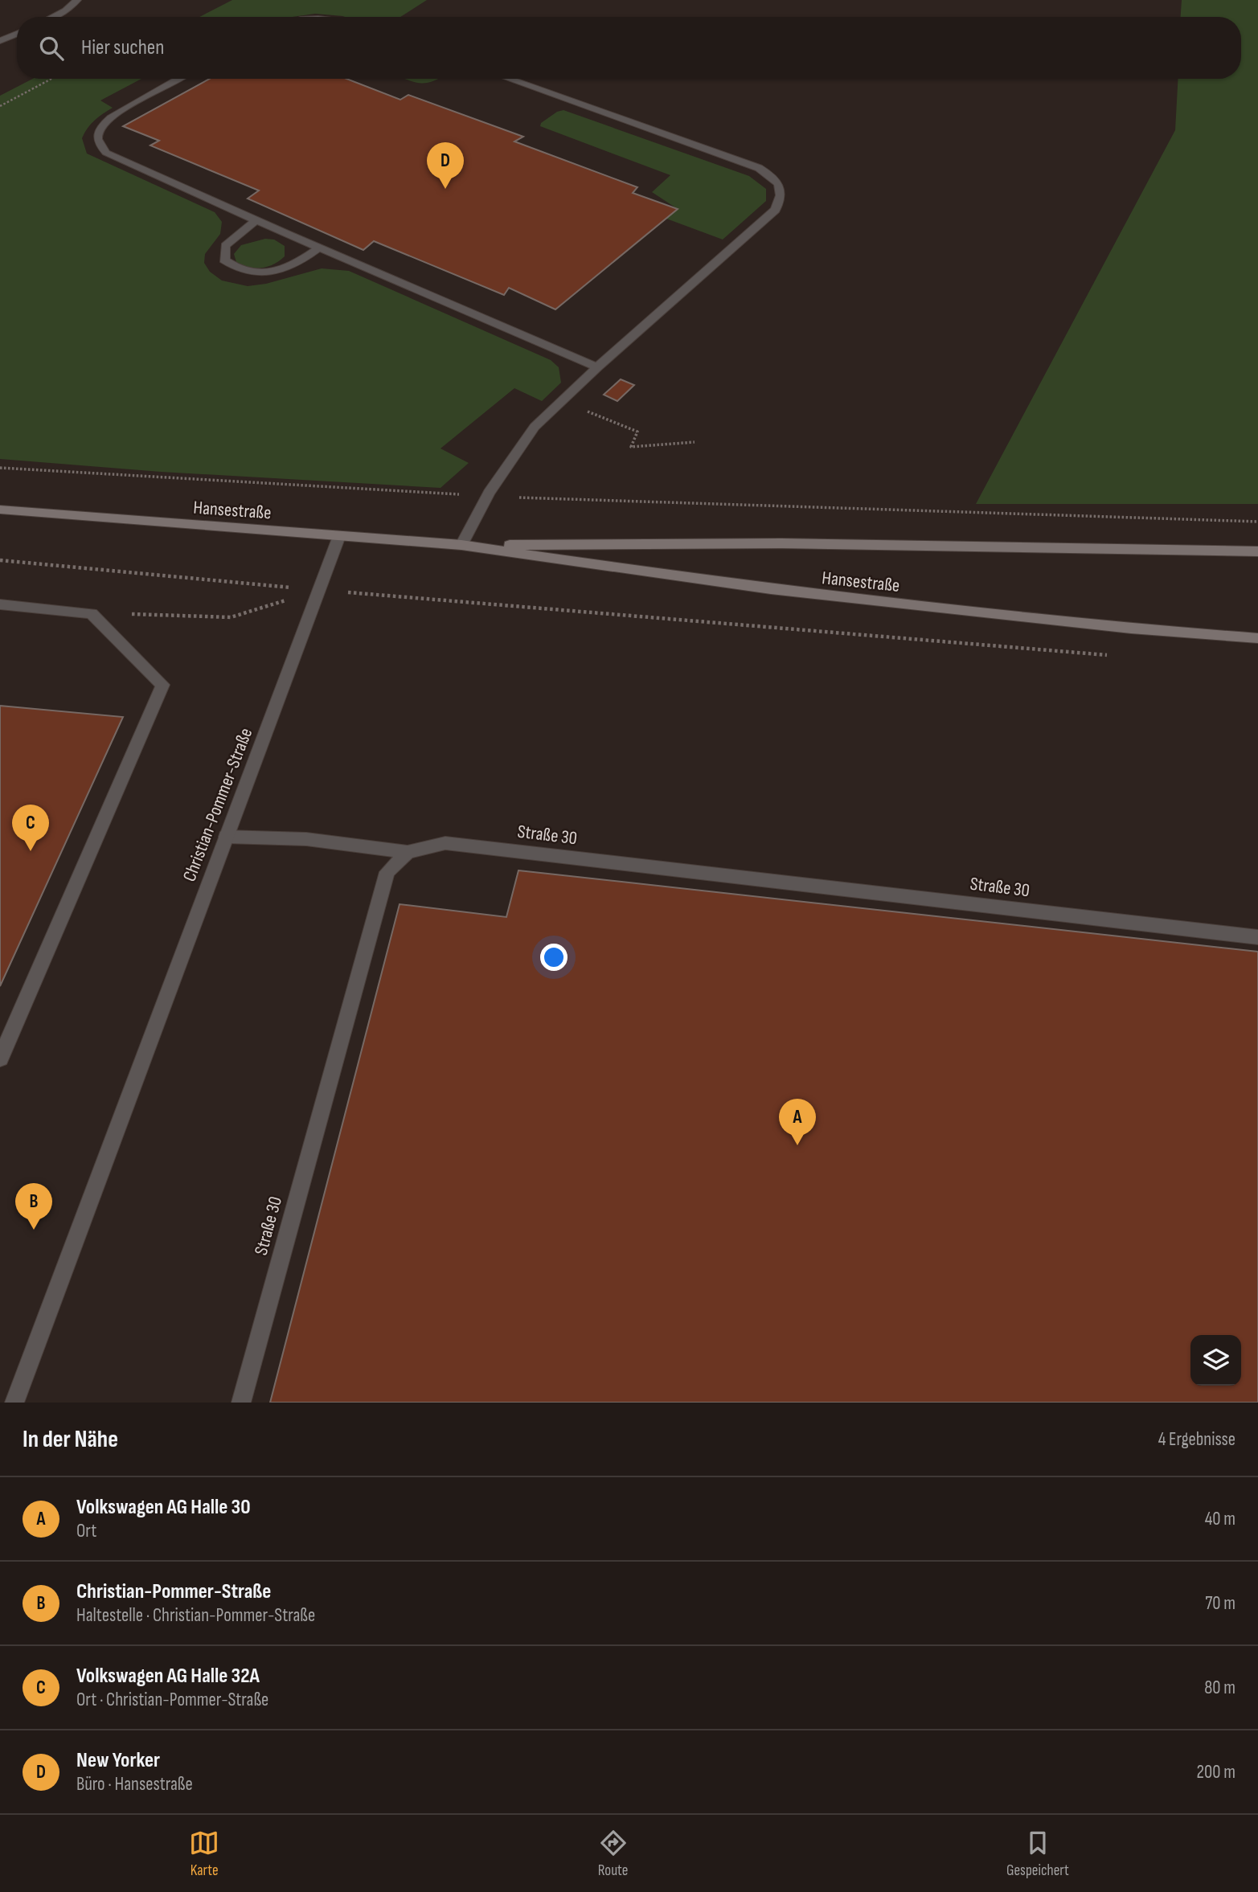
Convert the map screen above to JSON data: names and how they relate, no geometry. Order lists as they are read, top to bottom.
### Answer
{
  "streets": {
    "main road": ["Hansestraße"],
    "street": ["Christian-Pommer-Straße", "Straße 30"]
  },
  "crossings": [
    ["Hansestraße", "Christian-Pommer-Straße"]
  ],
  "page": {
    "search": "Hier suchen",
    "pins": [
      "D",
      "C",
      "A",
      "B"
    ],
    "heading": ["In der Nähe", "4 Ergebnisse"],
    "list": [
      {
        "mark": "A",
        "name": "Volkswagen AG Halle 30",
        "note": "Ort",
        "value": "40 m"
      },
      {
        "mark": "B",
        "name": "Christian-Pommer-Straße",
        "note": "Haltestelle · Christian-Pommer-Straße",
        "value": "70 m"
      },
      {
        "mark": "C",
        "name": "Volkswagen AG Halle 32A",
        "note": "Ort · Christian-Pommer-Straße",
        "value": "80 m"
      },
      {
        "mark": "D",
        "name": "New Yorker",
        "note": "Büro · Hansestraße",
        "value": "200 m"
      }
    ],
    "nav": ["Karte", "Route", "Gespeichert"]
  }
}
